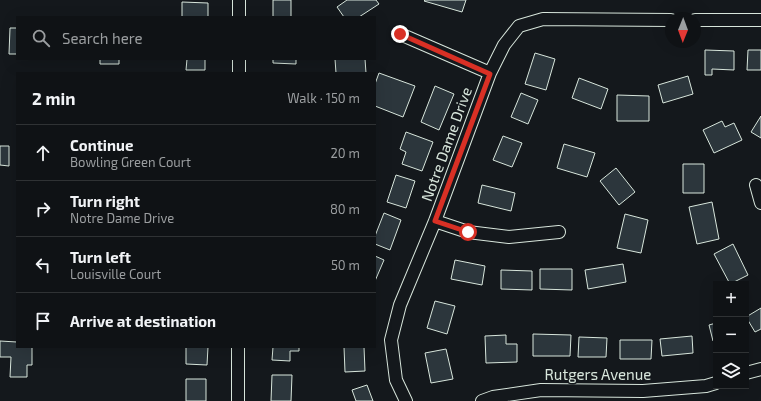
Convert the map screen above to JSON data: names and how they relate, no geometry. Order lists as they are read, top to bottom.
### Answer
{
  "streets": {
    "street": ["Notre Dame Drive", "Rutgers Avenue"]
  },
  "north": "bottom",
  "page": {
    "search": "Search here",
    "heading": ["2 min", "Walk · 150 m"],
    "list": [
      ["Continue", "Bowling Green Court", "20 m"],
      ["Turn right", "Notre Dame Drive", "80 m"],
      ["Turn left", "Louisville Court", "50 m"],
      "Arrive at destination"
    ],
    "map_buttons": ["+", "−"]
  }
}
